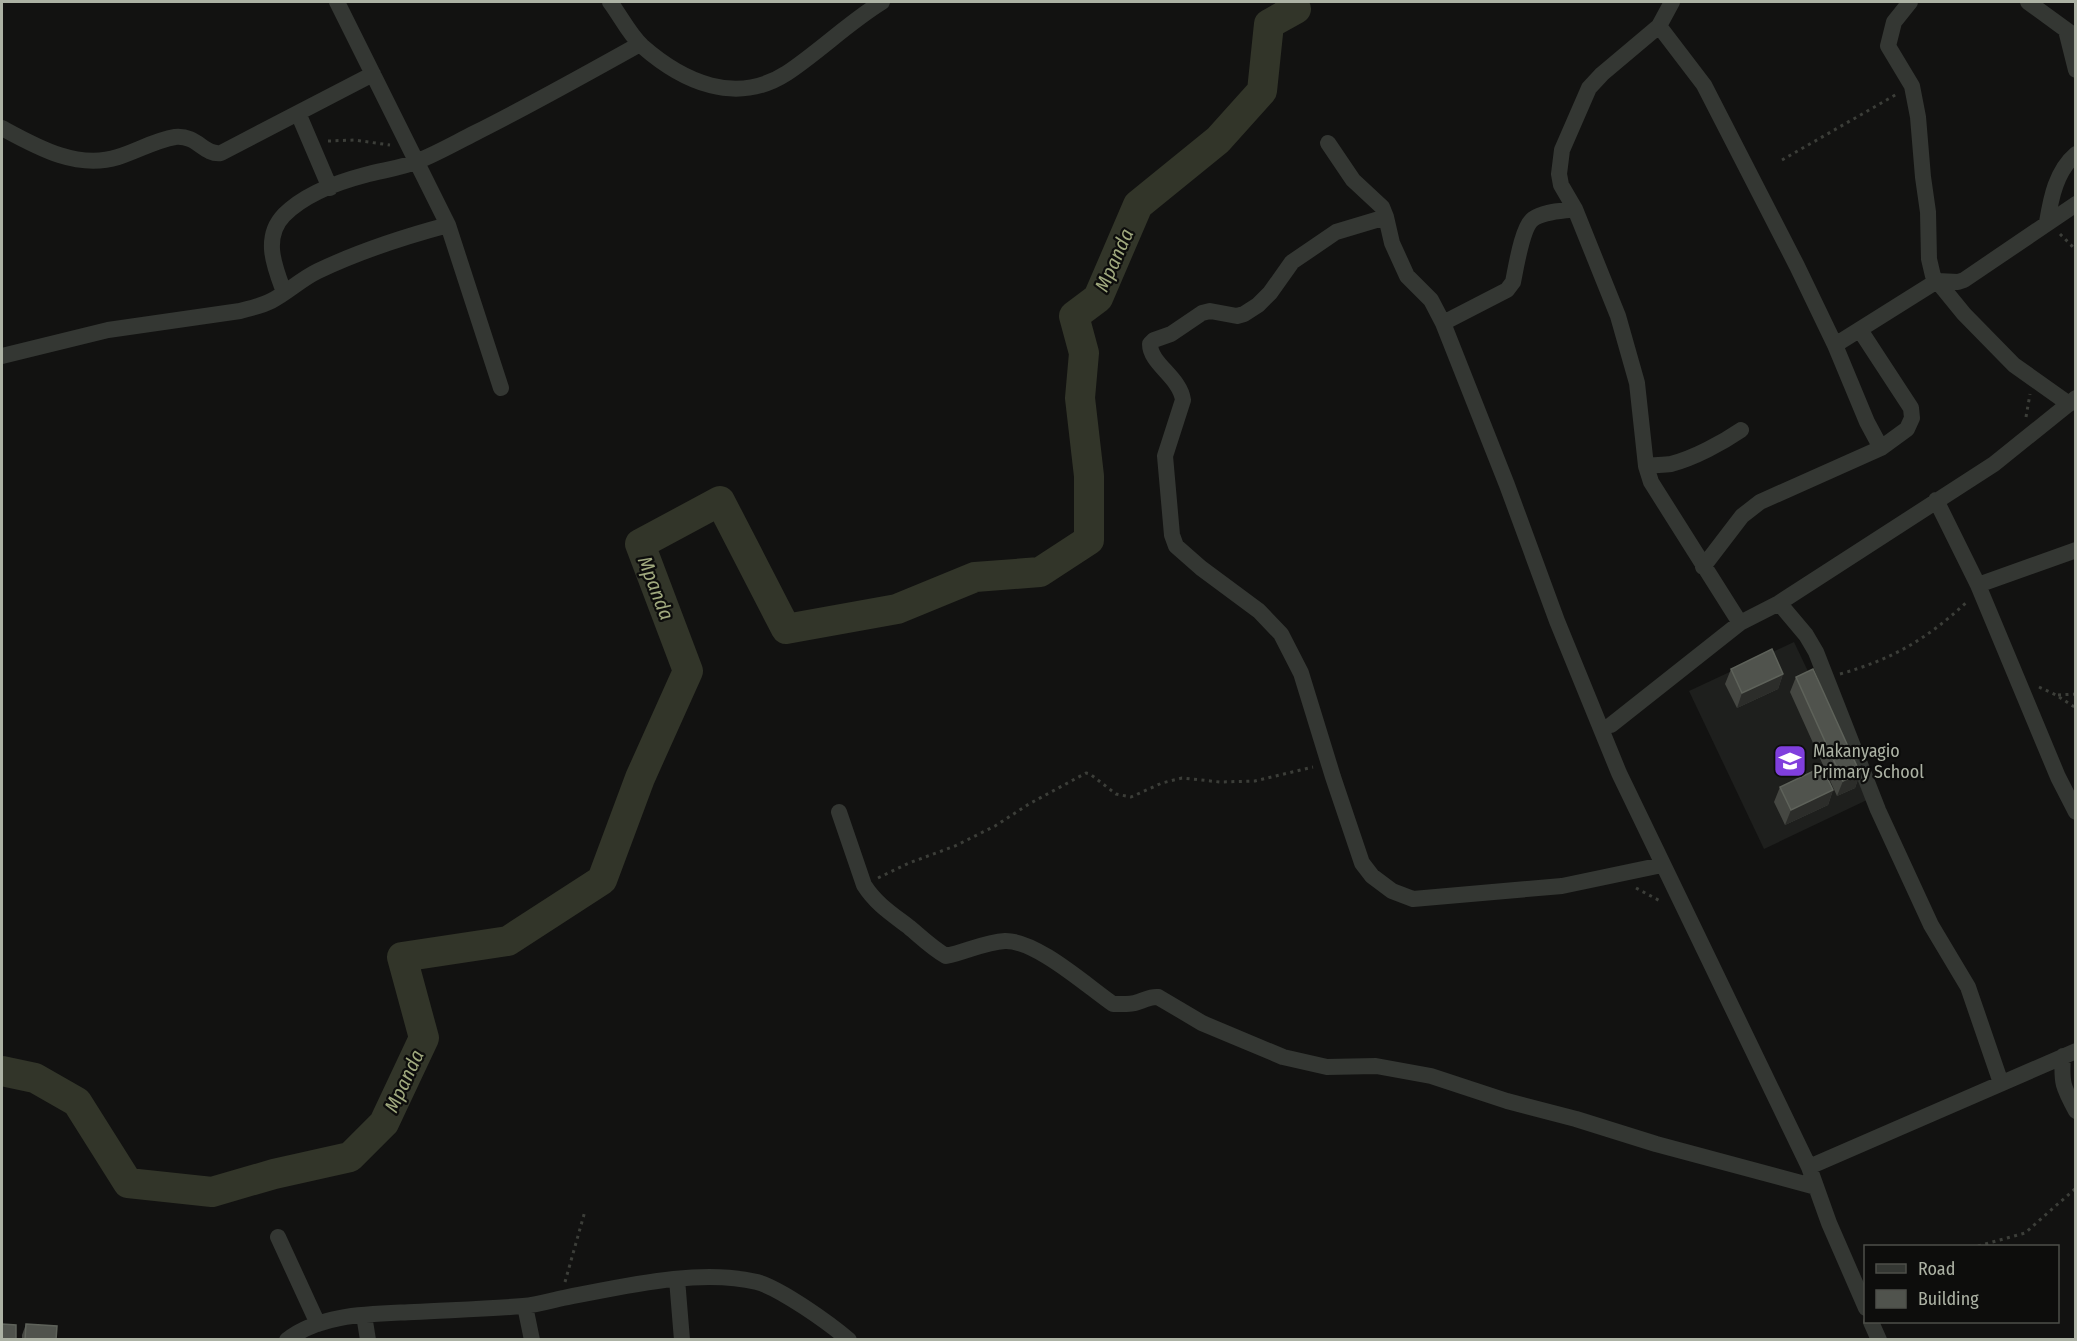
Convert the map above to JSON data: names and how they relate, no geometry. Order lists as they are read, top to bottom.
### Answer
{
  "water": ["Mpanda"],
  "places": {
    "school or university": ["Makanyagio Primary School"]
  },
  "legend": ["Road", "Building"]
}
